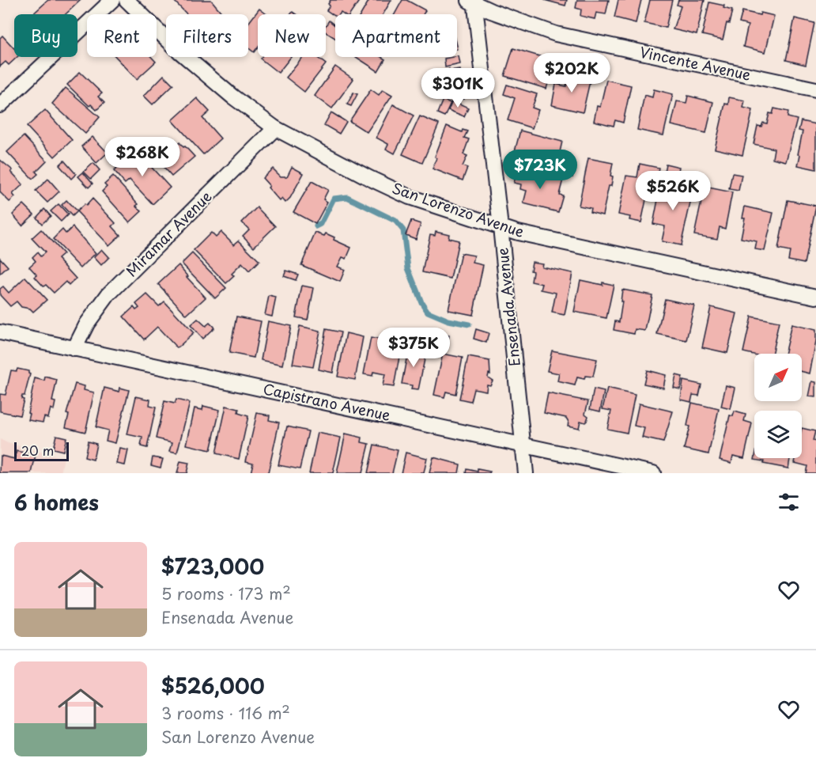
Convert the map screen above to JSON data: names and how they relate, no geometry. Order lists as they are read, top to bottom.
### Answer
{
  "streets": {
    "street": [
      "Vincente Avenue",
      "San Lorenzo Avenue",
      "Miramar Avenue",
      "Ensenada Avenue",
      "Capistrano Avenue"
    ]
  },
  "crossings": [
    ["Vincente Avenue", "Ensenada Avenue"],
    ["San Lorenzo Avenue", "Miramar Avenue"],
    ["San Lorenzo Avenue", "Ensenada Avenue"],
    ["Miramar Avenue", "Capistrano Avenue"],
    ["Ensenada Avenue", "Capistrano Avenue"]
  ],
  "scale_bar": "20 m",
  "north": "top right",
  "page": {
    "chip": [
      "Buy",
      "Rent",
      "Filters",
      "New",
      "Apartment"
    ],
    "price": [
      "$202K",
      "$301K",
      "$268K",
      "$723K",
      "$526K",
      "$375K"
    ],
    "scale": "20 m",
    "heading": "6 homes",
    "list": [
      {
        "name": "$723,000",
        "note": "5 rooms · 173 m² · Ensenada Avenue"
      },
      {
        "name": "$526,000",
        "note": "3 rooms · 116 m² · San Lorenzo Avenue"
      }
    ]
  }
}
